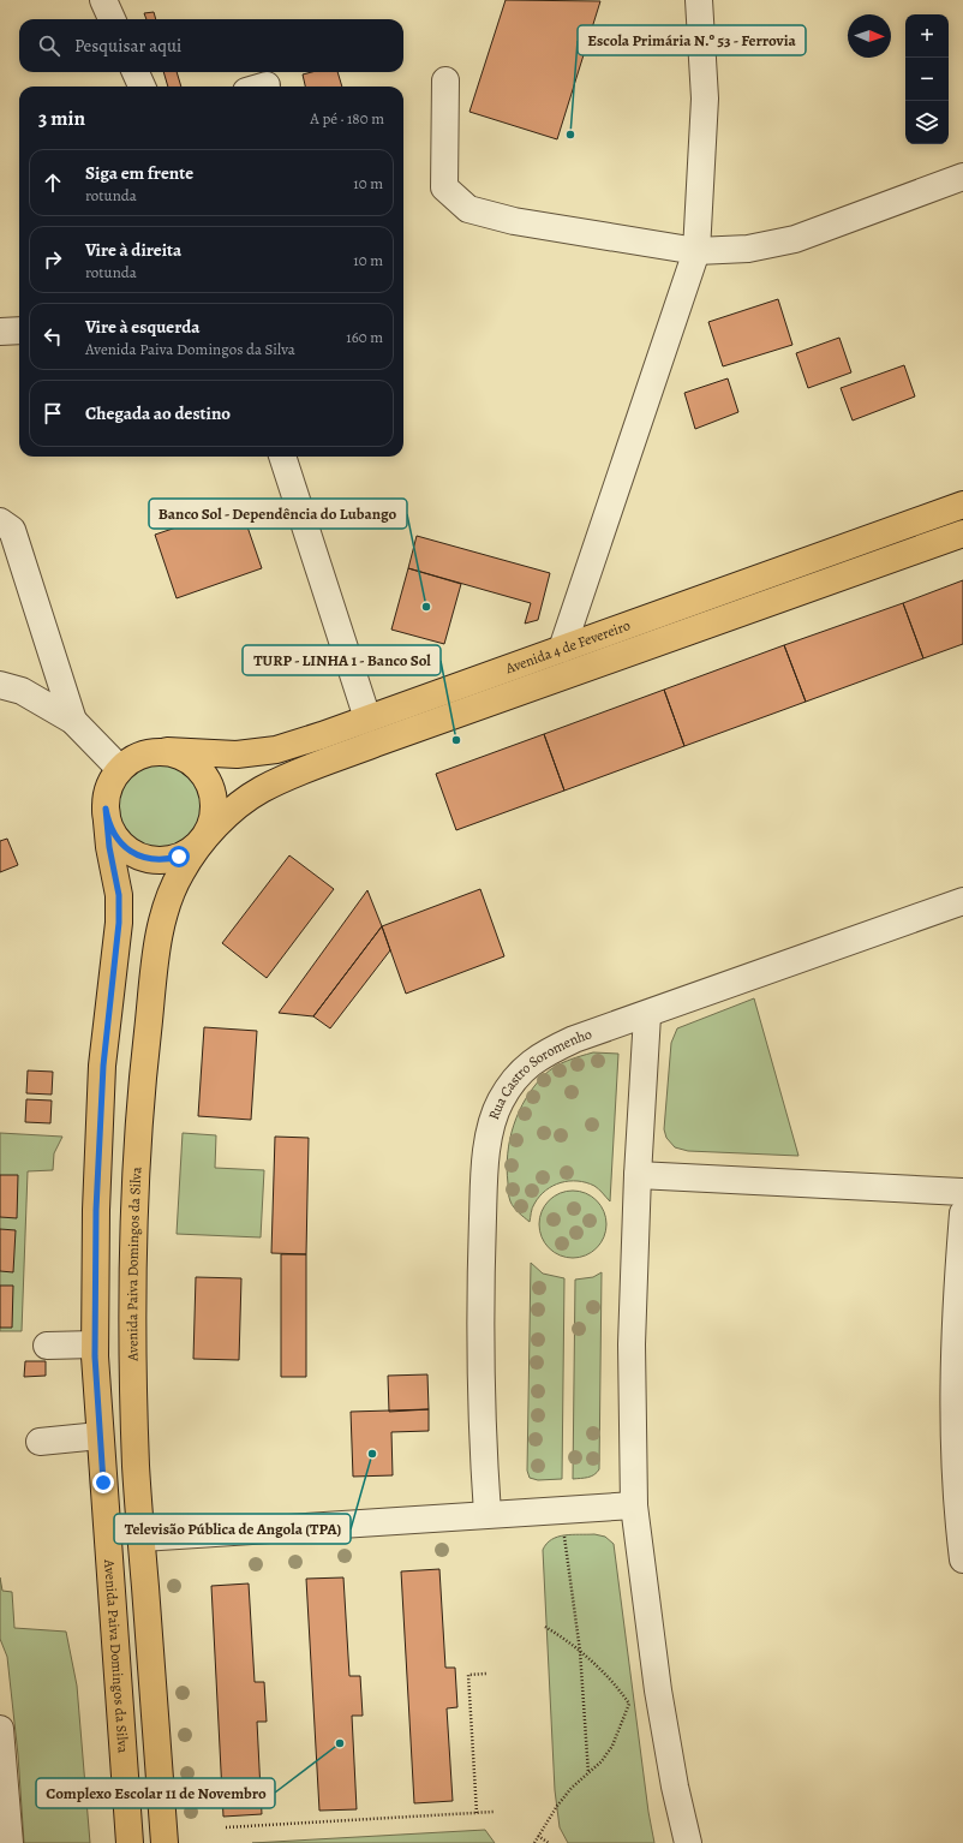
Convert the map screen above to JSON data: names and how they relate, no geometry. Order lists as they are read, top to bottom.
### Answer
{
  "streets": {
    "main road": ["Avenida 4 de Fevereiro", "Avenida Paiva Domingos da Silva"],
    "street": ["Rua Castro Soromenho"]
  },
  "crossings": [
    ["Avenida 4 de Fevereiro", "Avenida Paiva Domingos da Silva"]
  ],
  "places": [
    "Escola Primária N.º 53 - Ferrovia",
    "Banco Sol - Dependência do Lubango",
    "TURP - LINHA 1 - Banco Sol",
    "Televisão Pública de Angola (TPA)",
    "Complexo Escolar 11 de Novembro"
  ],
  "north": "right",
  "page": {
    "map_buttons": ["+", "−"],
    "search": "Pesquisar aqui",
    "heading": ["3 min", "A pé · 180 m"],
    "list": [
      ["Siga em frente", "rotunda", "10 m"],
      ["Vire à direita", "rotunda", "10 m"],
      ["Vire à esquerda", "Avenida Paiva Domingos da Silva", "160 m"],
      "Chegada ao destino"
    ]
  }
}
